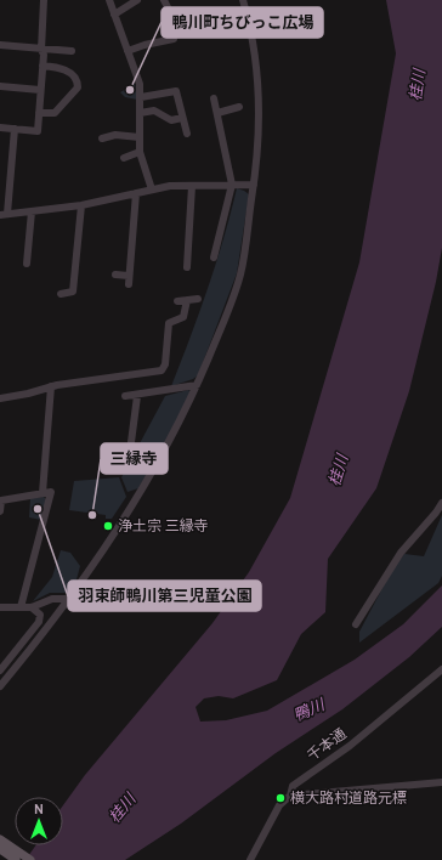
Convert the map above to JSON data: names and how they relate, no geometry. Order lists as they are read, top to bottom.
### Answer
{
  "streets": {
    "street": ["千本通"]
  },
  "water": ["桂川", "鴨川"],
  "places": [
    "鴨川町ちびっこ広場",
    "羽束師鴨川第三児童公園",
    "三縁寺",
    "浄土宗 三縁寺",
    "横大路村道路元標"
  ],
  "north": "top"
}
